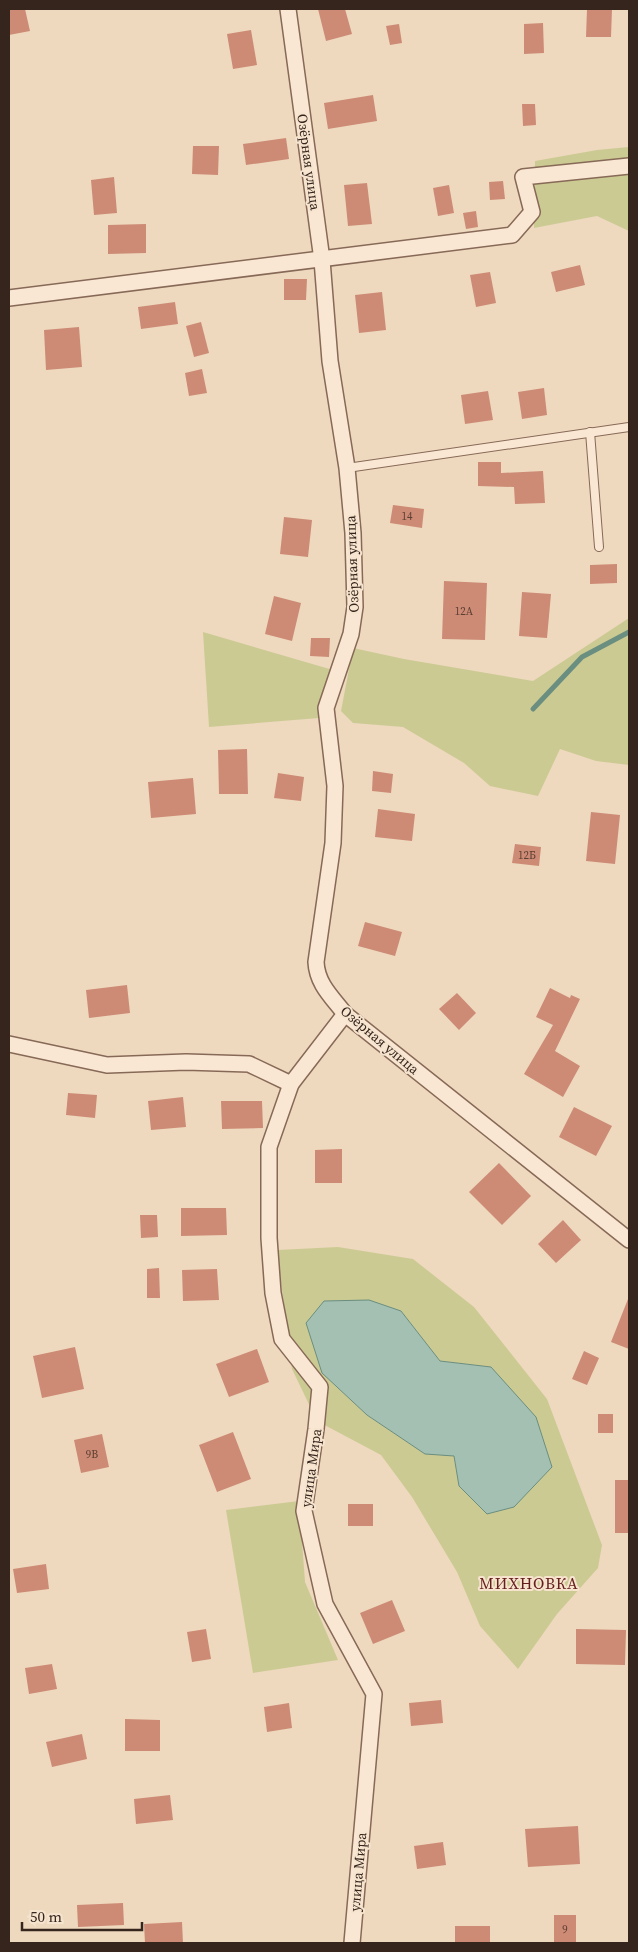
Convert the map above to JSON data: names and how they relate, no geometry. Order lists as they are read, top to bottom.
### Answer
{
  "streets": {
    "street": ["Озёрная улица", "улица Мира"]
  },
  "crossings": [
    ["Озёрная улица", "улица Мира"]
  ],
  "districts": ["МИХНОВКА"],
  "house_numbers": [
    "14",
    "12А",
    "12Б",
    "9В",
    "9"
  ],
  "scale_bar": "50 m"
}
